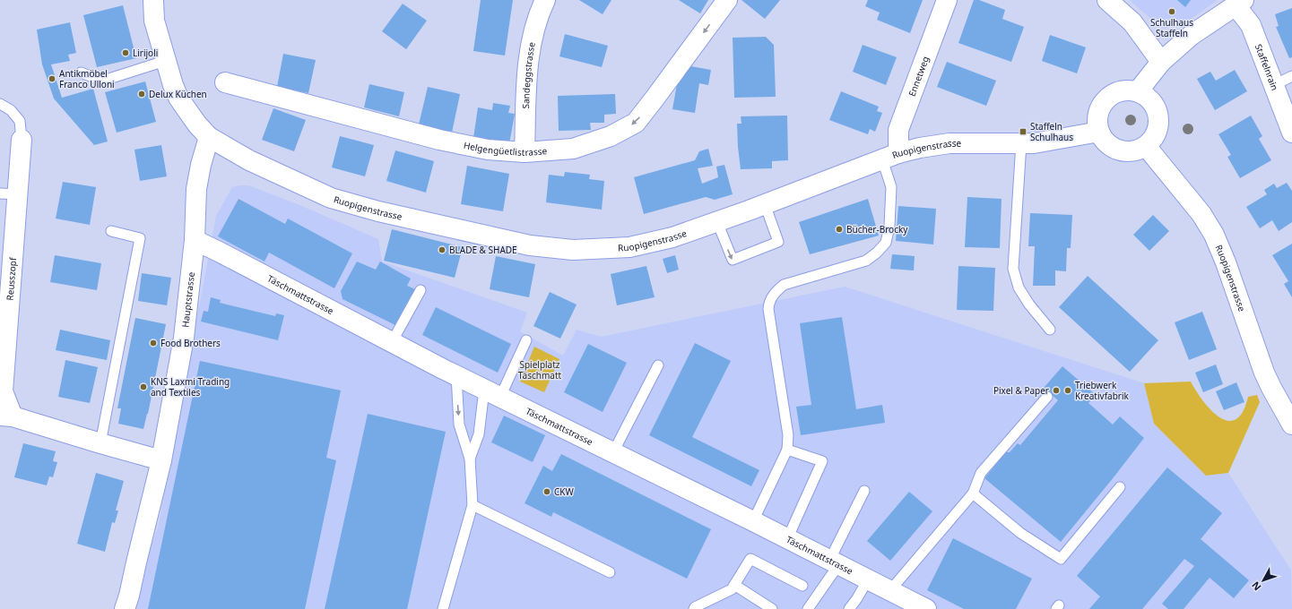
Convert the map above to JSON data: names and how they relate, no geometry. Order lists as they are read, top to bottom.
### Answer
{
  "streets": {
    "street": [
      "Staffelnrain",
      "Sandeggstrasse",
      "Ennetweg",
      "Helgengüetlistrasse",
      "Ruopigenstrasse",
      "Reusszopf",
      "Täschmattstrasse",
      "Hauptstrasse"
    ]
  },
  "crossings": [
    ["Sandeggstrasse", "Helgengüetlistrasse"],
    ["Ennetweg", "Ruopigenstrasse"],
    ["Ruopigenstrasse", "Hauptstrasse"],
    ["Reusszopf", "Hauptstrasse"],
    ["Täschmattstrasse", "Hauptstrasse"]
  ],
  "one_way": ["Helgengüetlistrasse"],
  "parks": ["Spielplatz Täschmatt"],
  "places": {
    "other": [
      "Schulhaus Staffeln",
      "Lirijoli",
      "Antikmöbel Franco Ulloni",
      "Delux Küchen",
      "Bücher-Brocky",
      "BLADE & SHADE",
      "Food Brothers",
      "KNS Laxmi Trading and Textiles",
      "Pixel & Paper",
      "Triebwerk Kreativfabrik",
      "CKW"
    ],
    "transit": ["Staffeln Schulhaus"]
  },
  "north": "bottom left"
}
